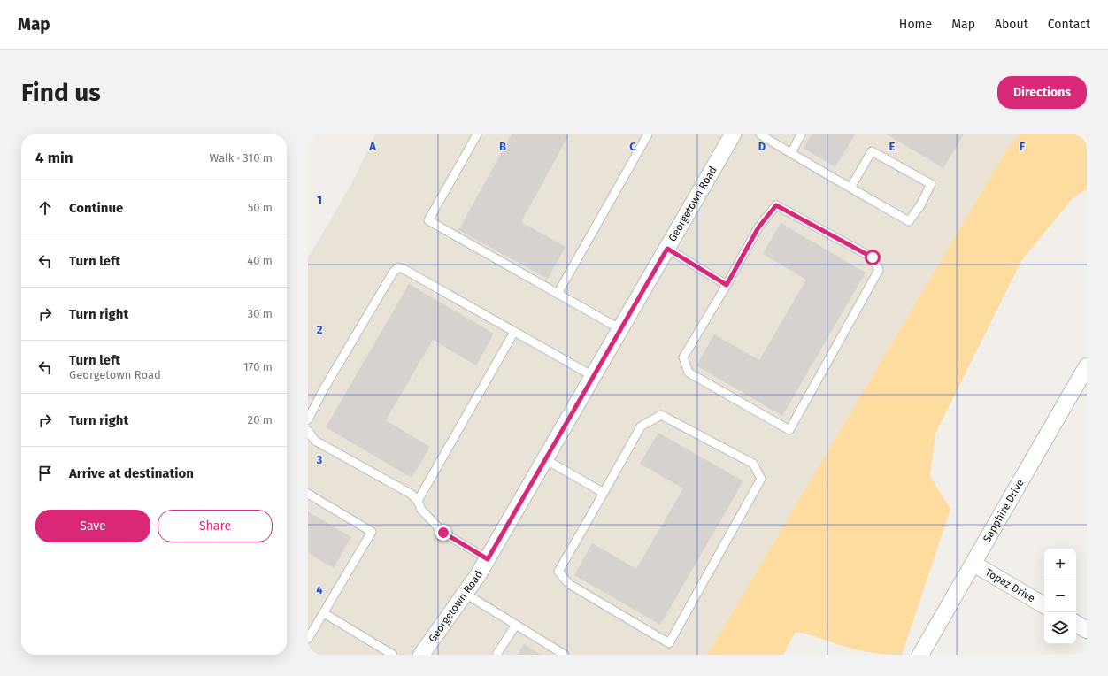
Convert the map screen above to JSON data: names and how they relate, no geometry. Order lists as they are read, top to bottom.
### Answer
{
  "streets": {
    "street": ["Georgetown Road", "Sapphire Drive", "Topaz Drive"]
  },
  "crossings": [
    ["Sapphire Drive", "Topaz Drive"]
  ],
  "page": {
    "header": "Map",
    "nav": [
      "Home",
      "Map",
      "About",
      "Contact"
    ],
    "buttons": [
      "Directions",
      ["Save", "Share"]
    ],
    "title": "Find us",
    "heading": ["4 min", "Walk · 310 m"],
    "list": [
      ["Continue", "50 m"],
      ["Turn left", "40 m"],
      ["Turn right", "30 m"],
      ["Turn left", "Georgetown Road", "170 m"],
      ["Turn right", "20 m"],
      "Arrive at destination"
    ],
    "map_buttons": ["+", "−"]
  },
  "grid": {
    "columns": [
      "A",
      "B",
      "C",
      "D",
      "E",
      "F"
    ],
    "rows": [
      "1",
      "2",
      "3",
      "4"
    ]
  }
}
